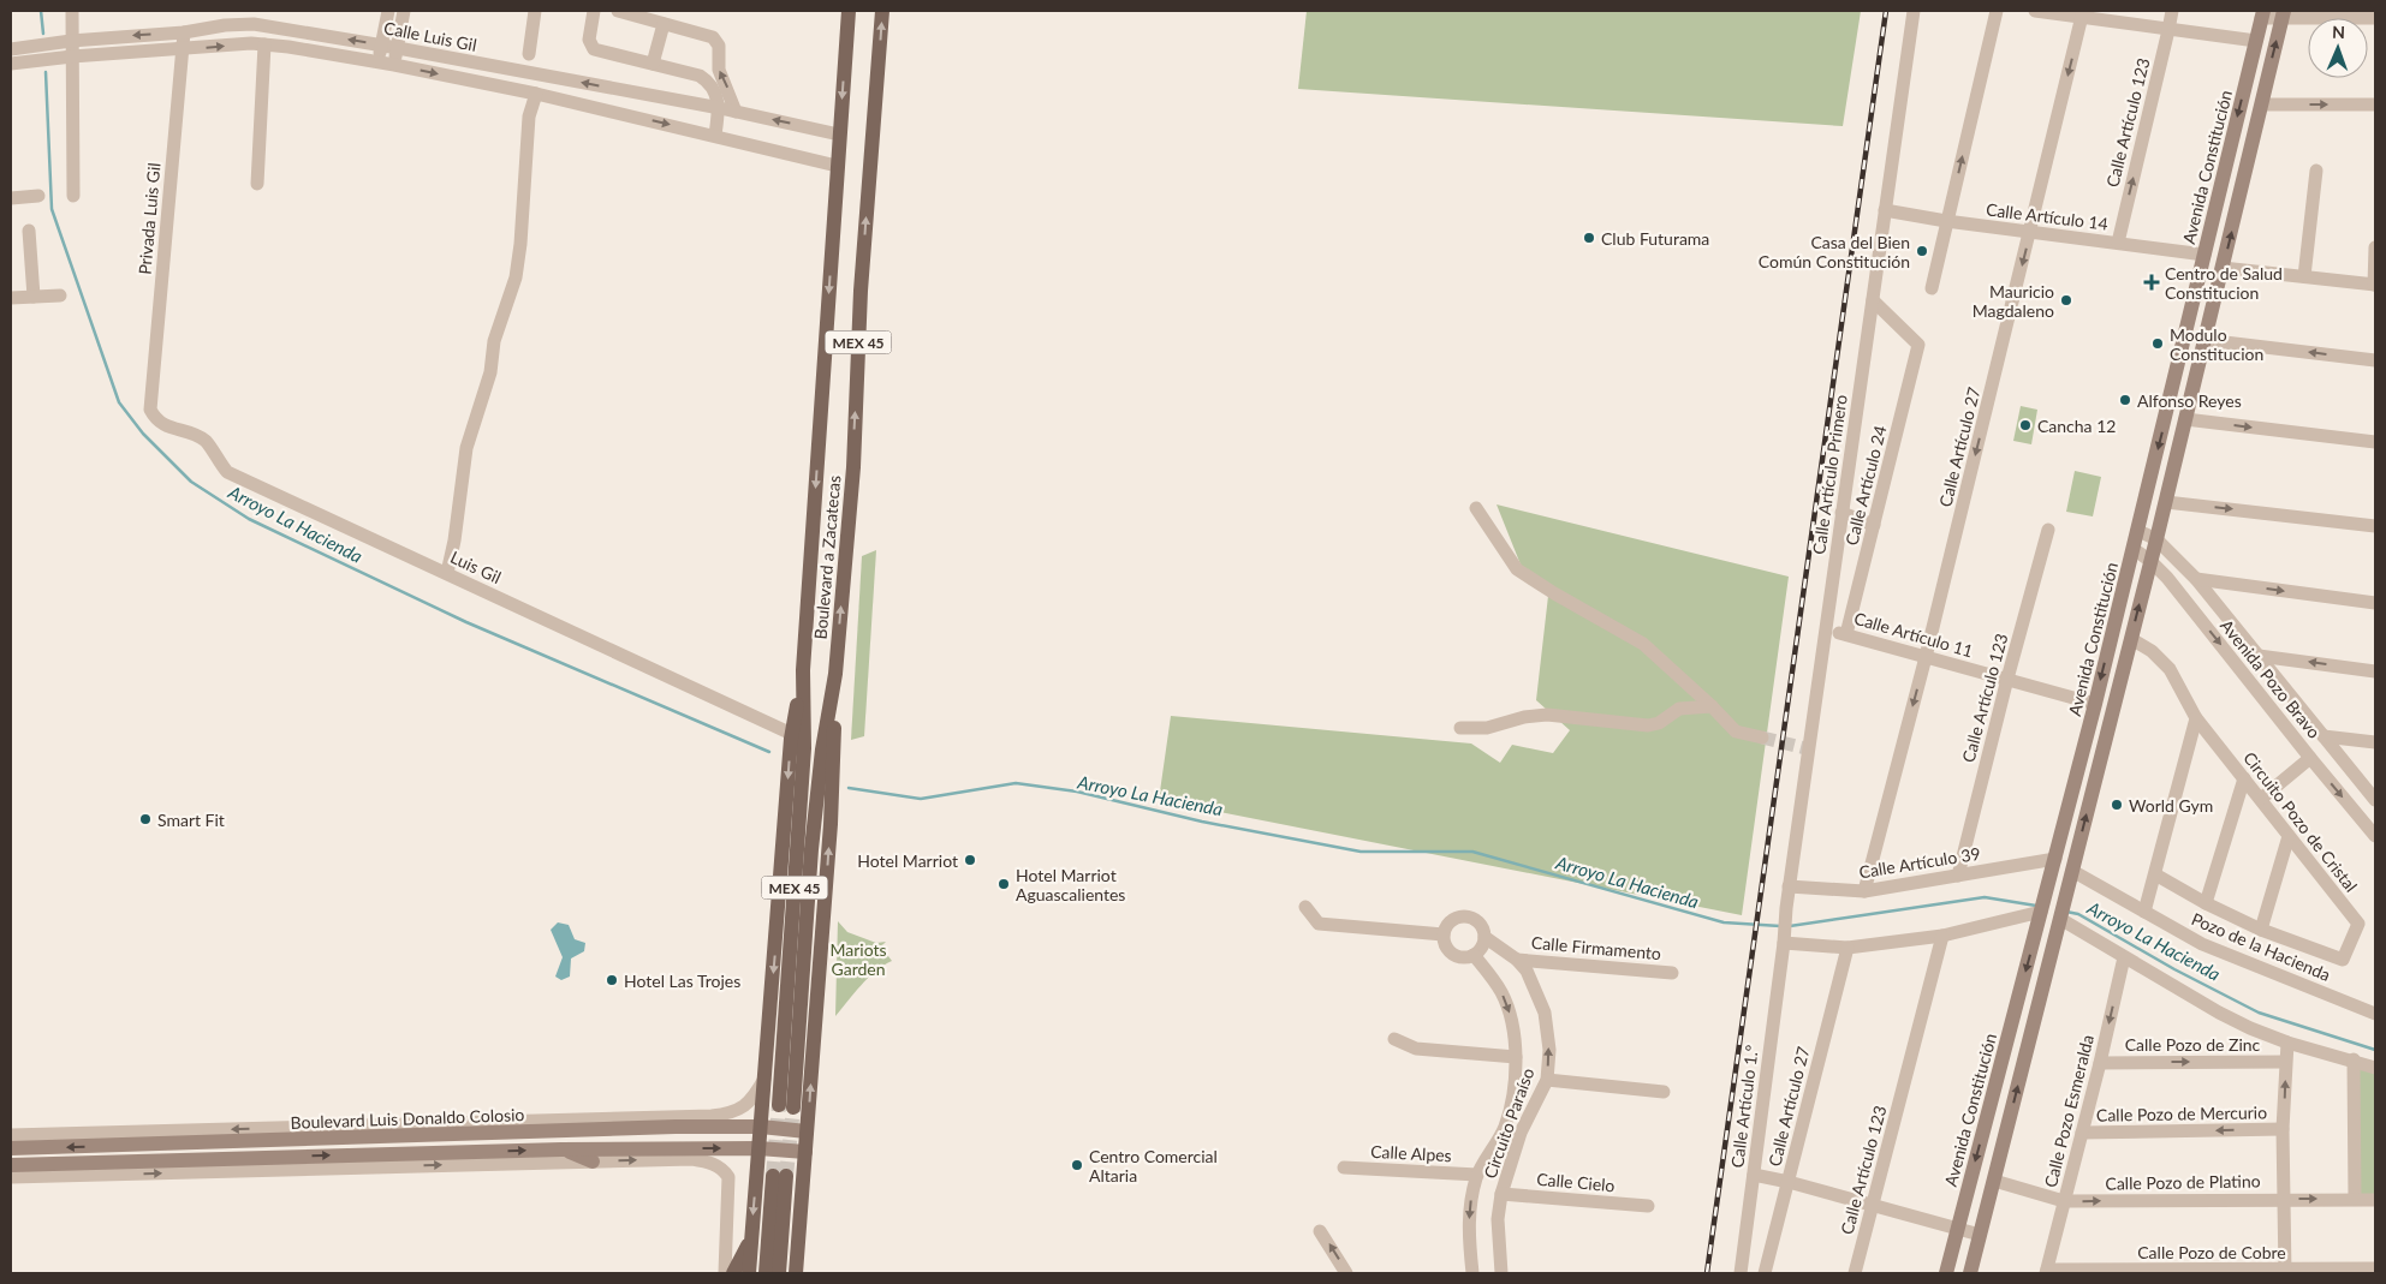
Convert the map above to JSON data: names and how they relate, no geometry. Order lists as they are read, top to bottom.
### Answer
{
  "streets": {
    "main road": [
      "Avenida Constitución",
      "MEX 45",
      "Boulevard a Zacatecas",
      "Boulevard Luis Donaldo Colosio"
    ],
    "street": [
      "Calle Luis Gil",
      "Calle Artículo 123",
      "Calle Artículo 14",
      "Privada Luis Gil",
      "Calle Artículo 27",
      "Calle Artículo Primero",
      "Calle Artículo 24",
      "Luis Gil",
      "Calle Artículo 11",
      "Avenida Pozo Bravo",
      "Circuito Pozo de Cristal",
      "Calle Artículo 39",
      "Pozo de la Hacienda",
      "Calle Firmamento",
      "Calle Pozo de Zinc",
      "Calle Artículo 1.º",
      "Calle Pozo Esmeralda",
      "Calle Pozo de Mercurio",
      "Circuito Paraíso",
      "Calle Alpes",
      "Calle Cielo",
      "Calle Pozo de Platino",
      "Calle Pozo de Cobre"
    ]
  },
  "crossings": [
    ["Calle Luis Gil", "Privada Luis Gil"],
    ["Calle Luis Gil", "Boulevard a Zacatecas"],
    ["Calle Artículo 123", "Calle Artículo 14"],
    ["Calle Artículo 123", "Calle Artículo 11"],
    ["Calle Artículo 123", "Calle Artículo 39"],
    ["Avenida Constitución", "Calle Artículo 14"],
    ["Avenida Constitución", "Calle Artículo 11"],
    ["Avenida Constitución", "Avenida Pozo Bravo"],
    ["Avenida Constitución", "Calle Artículo 39"],
    ["Calle Artículo 14", "Calle Artículo 27"],
    ["Calle Artículo 14", "Calle Artículo Primero"],
    ["Privada Luis Gil", "Luis Gil"],
    ["Calle Artículo 27", "Calle Artículo 11"],
    ["Calle Artículo 27", "Calle Artículo 39"],
    ["Calle Artículo Primero", "Calle Artículo 24"],
    ["Calle Artículo Primero", "Calle Artículo 11"],
    ["Calle Artículo Primero", "Calle Artículo 39"],
    ["Calle Artículo Primero", "Calle Artículo 1.º"],
    ["Calle Artículo 24", "Calle Artículo 11"],
    ["Boulevard a Zacatecas", "Luis Gil"],
    ["Calle Firmamento", "Circuito Paraíso"],
    ["Calle Pozo de Zinc", "Calle Pozo Esmeralda"],
    ["Calle Pozo Esmeralda", "Calle Pozo de Mercurio"],
    ["Calle Pozo Esmeralda", "Calle Pozo de Platino"],
    ["Calle Pozo Esmeralda", "Calle Pozo de Cobre"],
    ["Circuito Paraíso", "Calle Alpes"],
    ["Circuito Paraíso", "Calle Cielo"]
  ],
  "one_way": ["Calle Pozo de Zinc", "Calle Pozo de Mercurio", "Calle Pozo de Platino"],
  "water": ["Arroyo La Hacienda"],
  "parks": ["Mariots Garden"],
  "places": {
    "other": [
      "Club Futurama",
      "Casa del Bien Común Constitución",
      "Mauricio Magdaleno",
      "Modulo Constitucion",
      "Alfonso Reyes",
      "Cancha 12",
      "World Gym",
      "Smart Fit",
      "Hotel Marriot",
      "Hotel Marriot Aguascalientes",
      "Hotel Las Trojes",
      "Centro Comercial Altaria"
    ],
    "health": ["Centro de Salud Constitucion"]
  },
  "north": "top"
}
